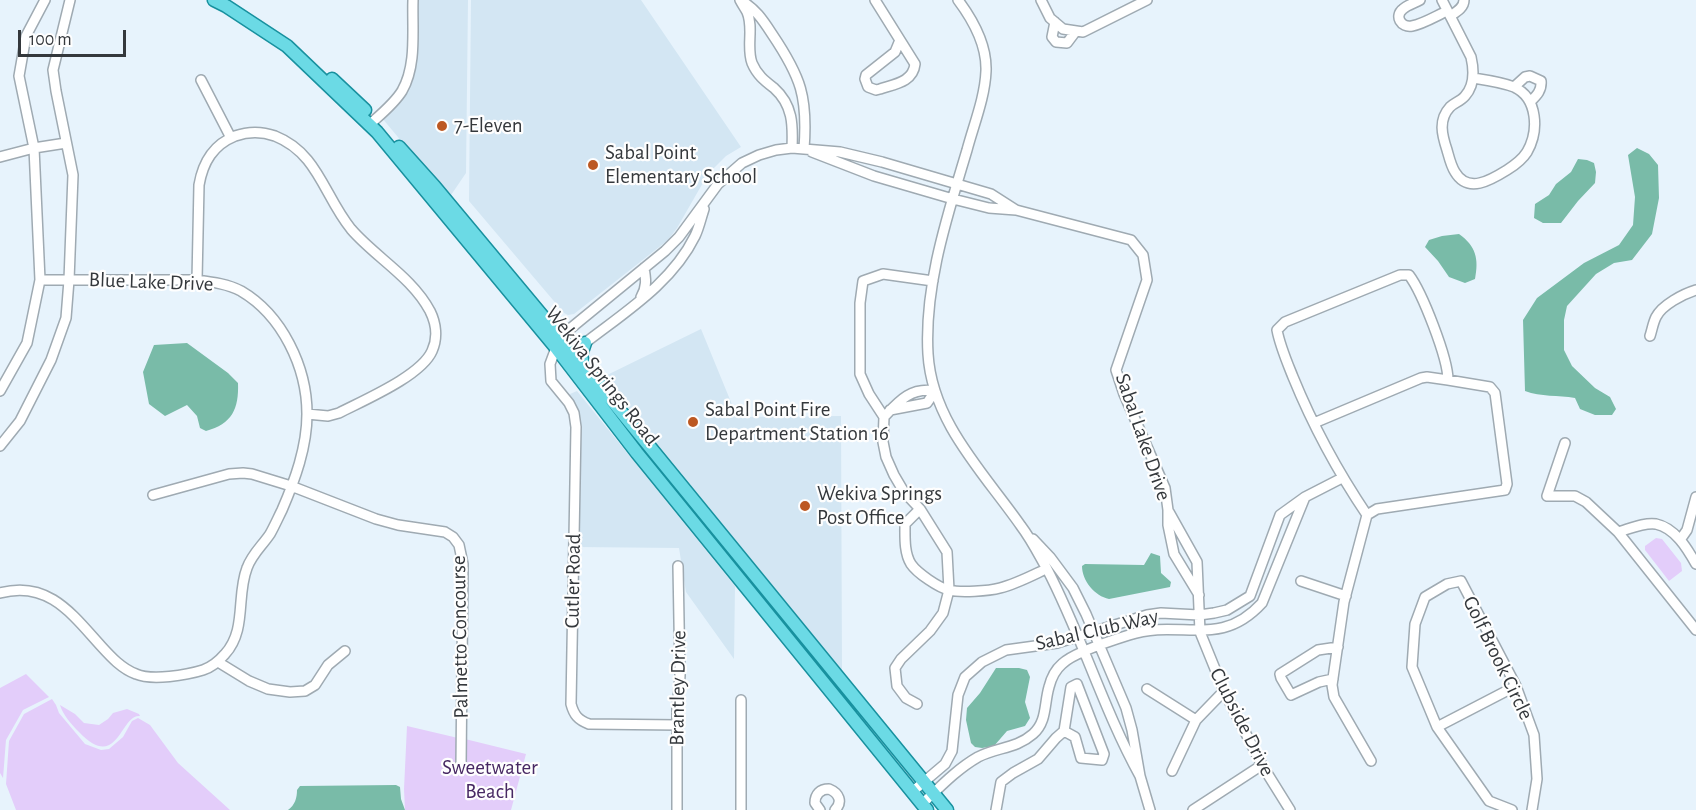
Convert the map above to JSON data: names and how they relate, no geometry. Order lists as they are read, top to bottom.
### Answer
{
  "streets": {
    "main road": ["Wekiva Springs Road"],
    "street": [
      "Blue Lake Drive",
      "Sabal Lake Drive",
      "Cutler Road",
      "Sabal Club Way",
      "Palmetto Concourse",
      "Golf Brook Circle",
      "Brantley Drive",
      "Clubside Drive"
    ]
  },
  "crossings": [
    ["Blue Lake Drive", "Palmetto Concourse"],
    ["Wekiva Springs Road", "Sabal Lake Drive"],
    ["Wekiva Springs Road", "Cutler Road"],
    ["Wekiva Springs Road", "Sabal Club Way"],
    ["Sabal Lake Drive", "Cutler Road"],
    ["Sabal Lake Drive", "Sabal Club Way"],
    ["Sabal Lake Drive", "Clubside Drive"],
    ["Cutler Road", "Brantley Drive"],
    ["Sabal Club Way", "Clubside Drive"]
  ],
  "parks": ["Sweetwater Beach"],
  "places": [
    "7-Eleven",
    "Sabal Point Elementary School",
    "Sabal Point Fire Department Station 16",
    "Wekiva Springs Post Office"
  ],
  "scale_bar": "100 m"
}
